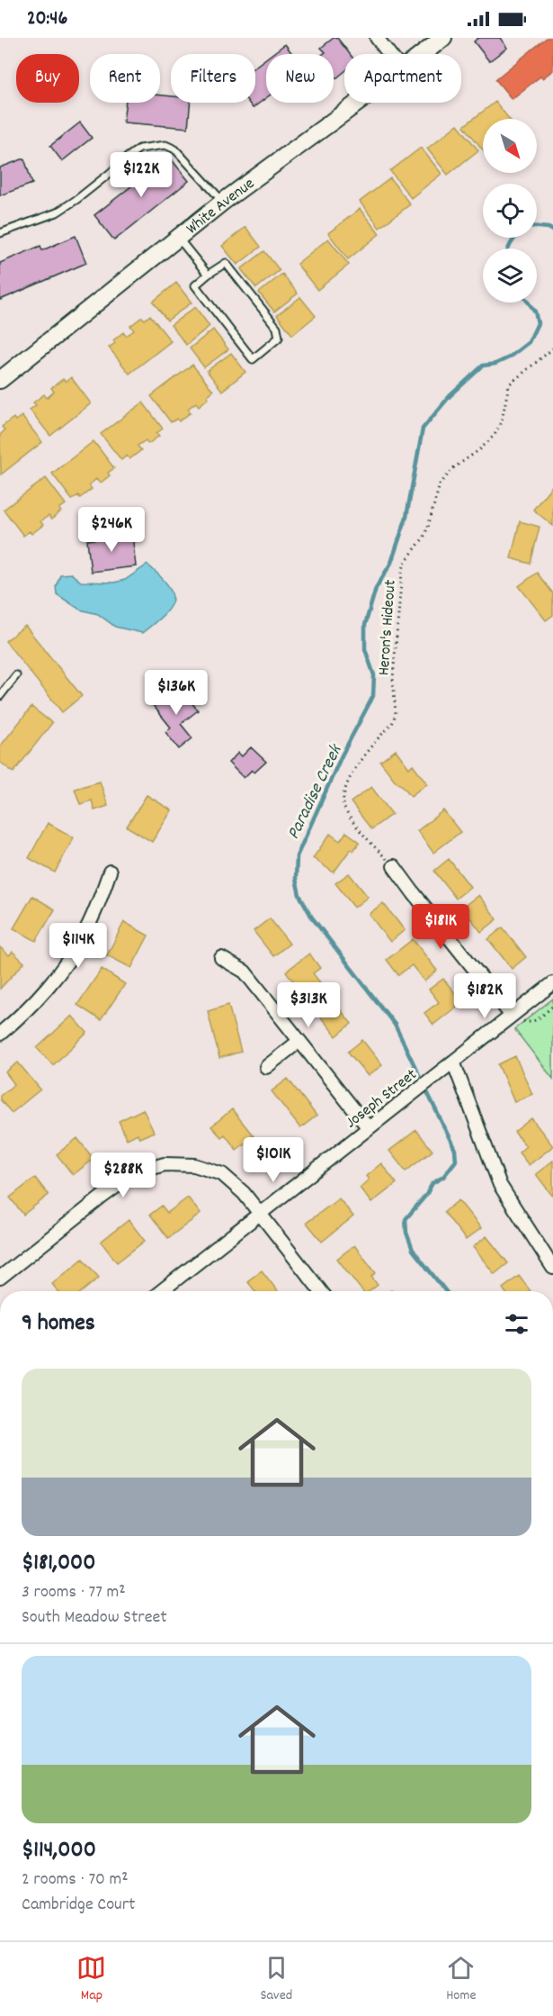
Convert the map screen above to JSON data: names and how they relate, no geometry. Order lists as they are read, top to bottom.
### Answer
{
  "streets": {
    "street": ["White Avenue", "Joseph Street"],
    "path": ["Heron's Hideout"]
  },
  "water": ["Paradise Creek"],
  "north": "bottom right",
  "page": {
    "status": "20:46",
    "chip": [
      "Buy",
      "Rent",
      "Filters",
      "New",
      "Apartment"
    ],
    "price": [
      "$122K",
      "$246K",
      "$136K",
      "$181K",
      "$114K",
      "$182K",
      "$313K",
      "$101K",
      "$288K"
    ],
    "heading": "9 homes",
    "list": [
      {
        "name": "$181,000",
        "note": "3 rooms · 77 m² · South Meadow Street"
      },
      {
        "name": "$114,000",
        "note": "2 rooms · 70 m² · Cambridge Court"
      }
    ],
    "tabs": ["Map", "Saved", "Home"]
  }
}
